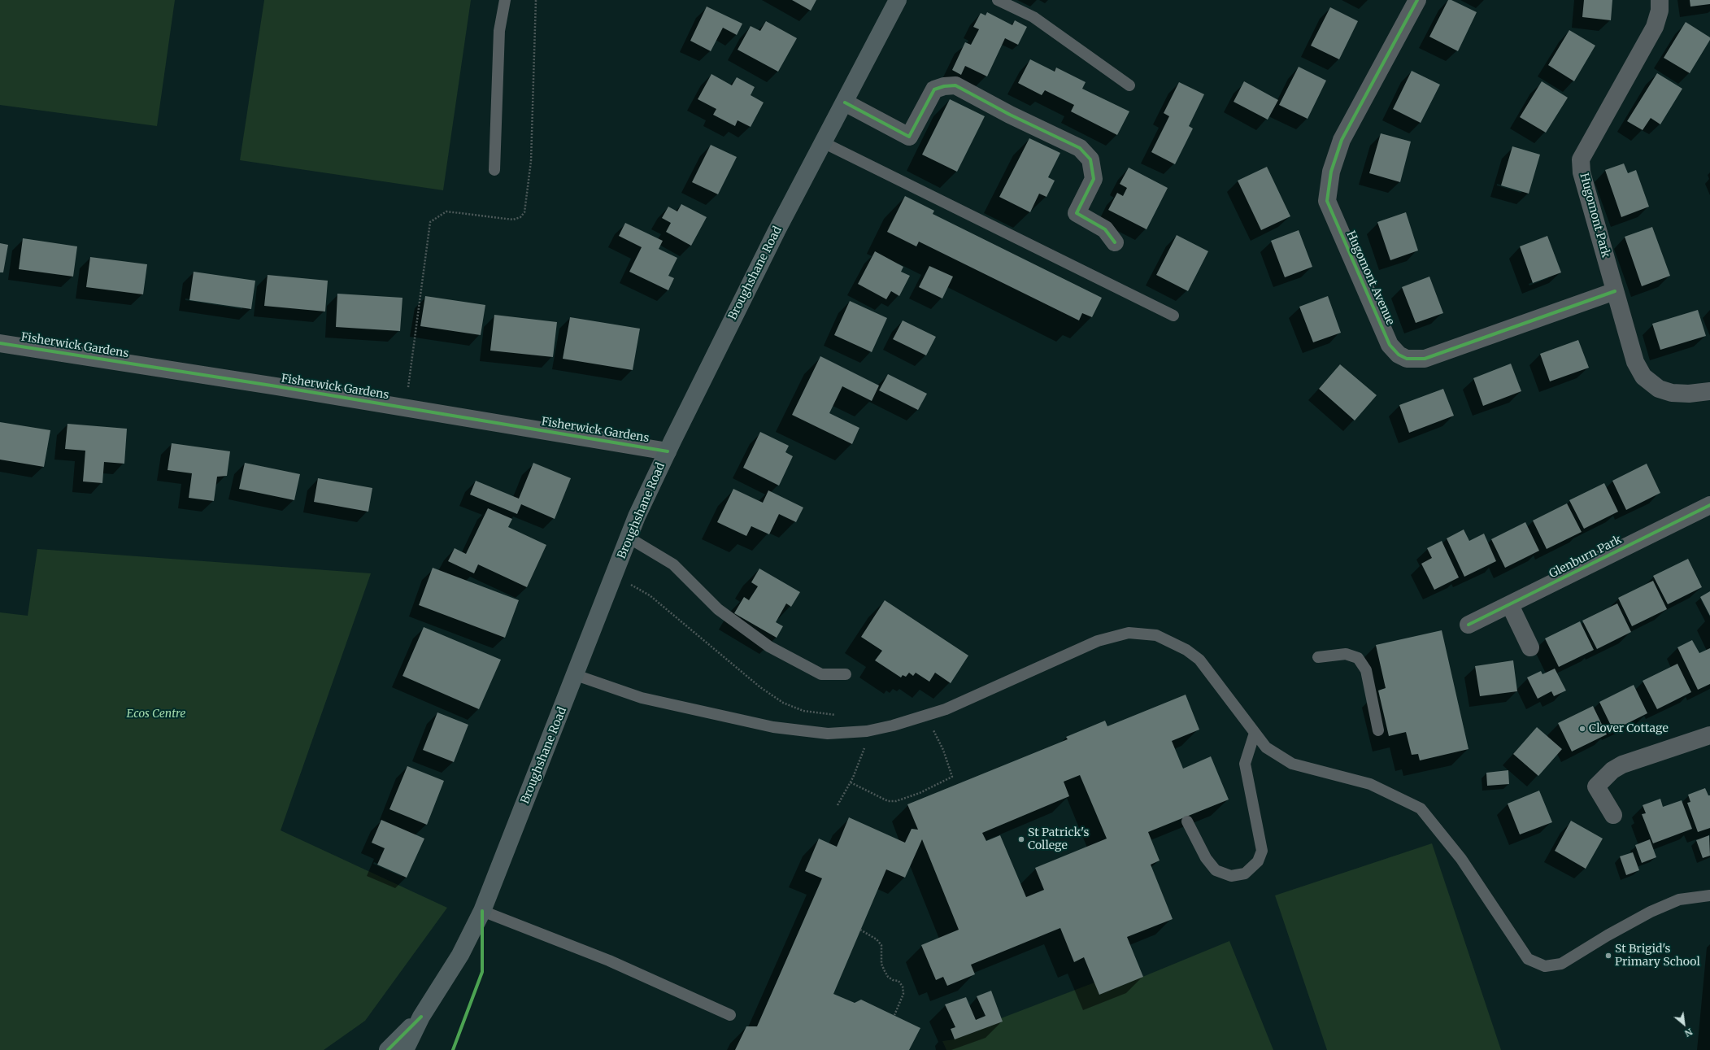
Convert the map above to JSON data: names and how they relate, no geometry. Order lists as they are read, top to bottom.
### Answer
{
  "streets": {
    "main road": ["Broughshane Road"],
    "street": [
      "Hugomont Park",
      "Hugomont Avenue",
      "Fisherwick Gardens",
      "Glenburn Park"
    ]
  },
  "crossings": [
    ["Hugomont Park", "Hugomont Avenue"],
    ["Broughshane Road", "Fisherwick Gardens"]
  ],
  "parks": ["Ecos Centre"],
  "places": ["Clover Cottage", "St Patrick's College", "St Brigid's Primary School"],
  "north": "bottom right"
}
